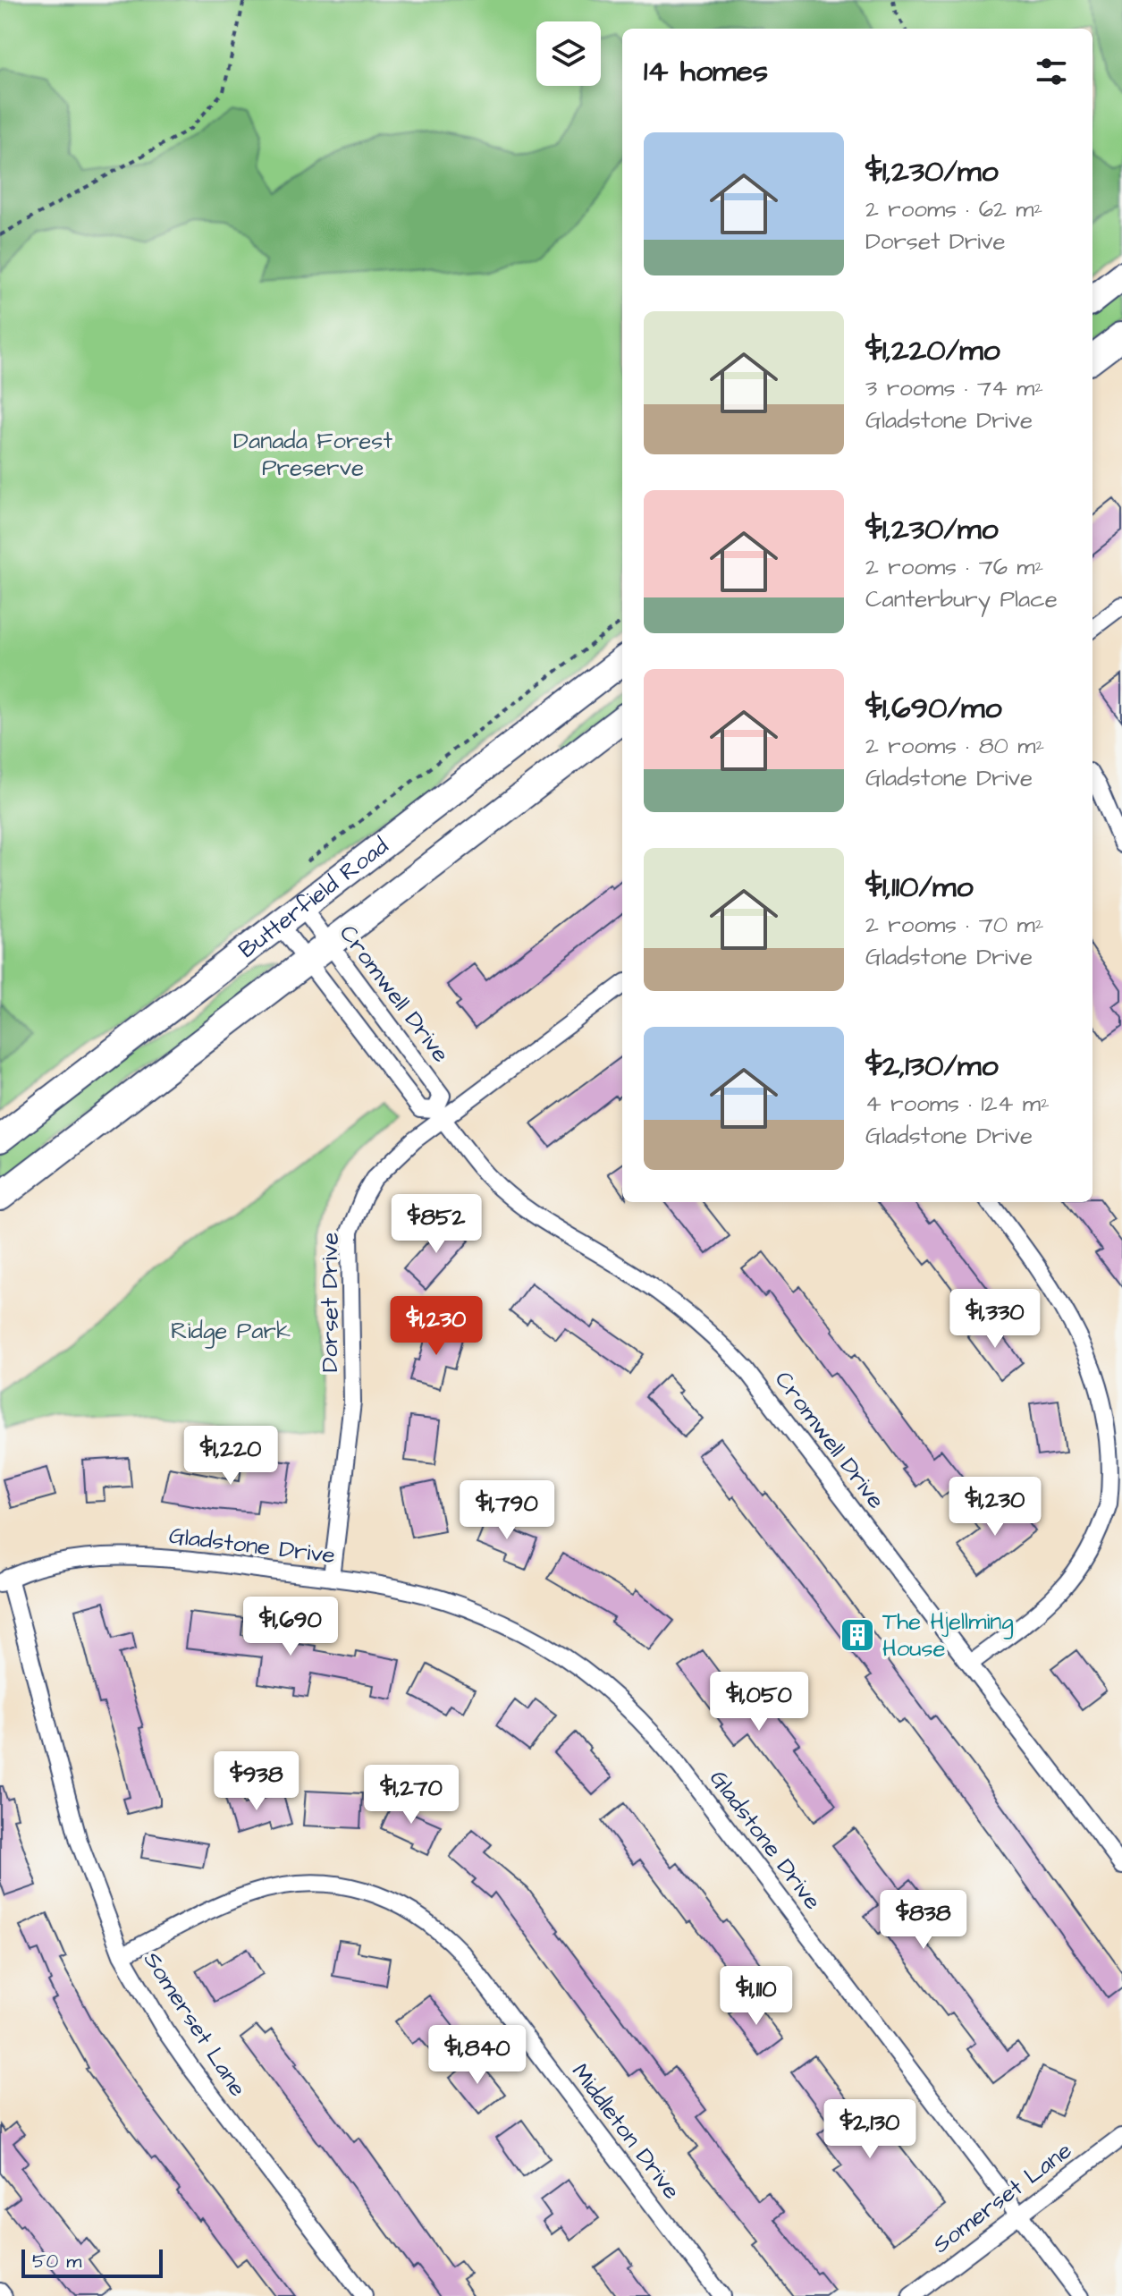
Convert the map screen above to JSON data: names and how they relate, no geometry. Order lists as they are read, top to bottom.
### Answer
{
  "streets": {
    "main road": ["Butterfield Road"],
    "street": [
      "Cromwell Drive",
      "Dorset Drive",
      "Gladstone Drive",
      "Somerset Lane",
      "Middleton Drive"
    ]
  },
  "crossings": [
    ["Butterfield Road", "Cromwell Drive"],
    ["Cromwell Drive", "Dorset Drive"],
    ["Dorset Drive", "Gladstone Drive"],
    ["Gladstone Drive", "Somerset Lane"],
    ["Somerset Lane", "Middleton Drive"]
  ],
  "parks": ["Danada Forest Preserve", "Ridge Park"],
  "places": {
    "building": ["The Hjellming House"]
  },
  "scale_bar": "50 m",
  "page": {
    "heading": "14 homes",
    "list": [
      {
        "name": "$1,230/mo",
        "note": "2 rooms · 62 m² · Dorset Drive"
      },
      {
        "name": "$1,220/mo",
        "note": "3 rooms · 74 m² · Gladstone Drive"
      },
      {
        "name": "$1,230/mo",
        "note": "2 rooms · 76 m² · Canterbury Place"
      },
      {
        "name": "$1,690/mo",
        "note": "2 rooms · 80 m² · Gladstone Drive"
      },
      {
        "name": "$1,110/mo",
        "note": "2 rooms · 70 m² · Gladstone Drive"
      },
      {
        "name": "$2,130/mo",
        "note": "4 rooms · 124 m² · Gladstone Drive"
      }
    ],
    "price": [
      "$852",
      "$1,330",
      "$1,230",
      "$1,220",
      "$1,230",
      "$1,790",
      "$1,690",
      "$1,050",
      "$938",
      "$1,270",
      "$838",
      "$1,110",
      "$1,840",
      "$2,130"
    ],
    "scale": "50 m"
  }
}
